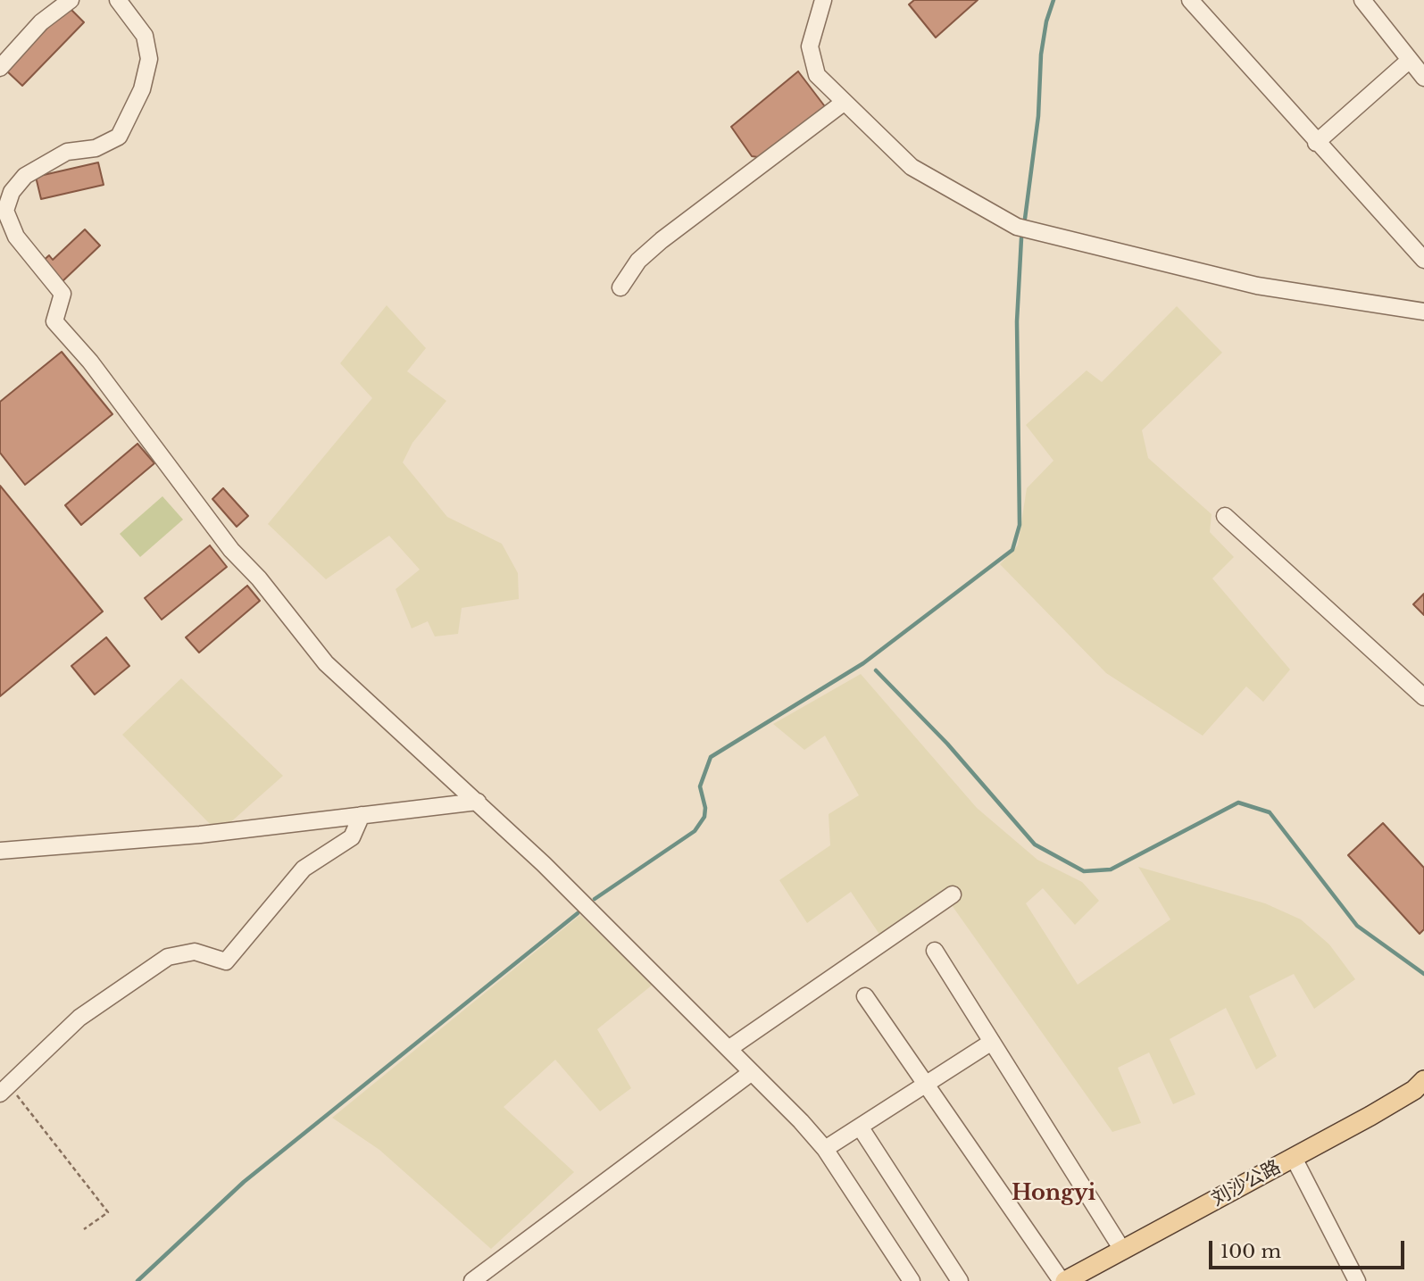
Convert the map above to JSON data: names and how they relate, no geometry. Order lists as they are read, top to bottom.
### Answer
{
  "streets": {
    "main road": ["刘沙公路"]
  },
  "districts": ["Hongyi"],
  "scale_bar": "100 m"
}
